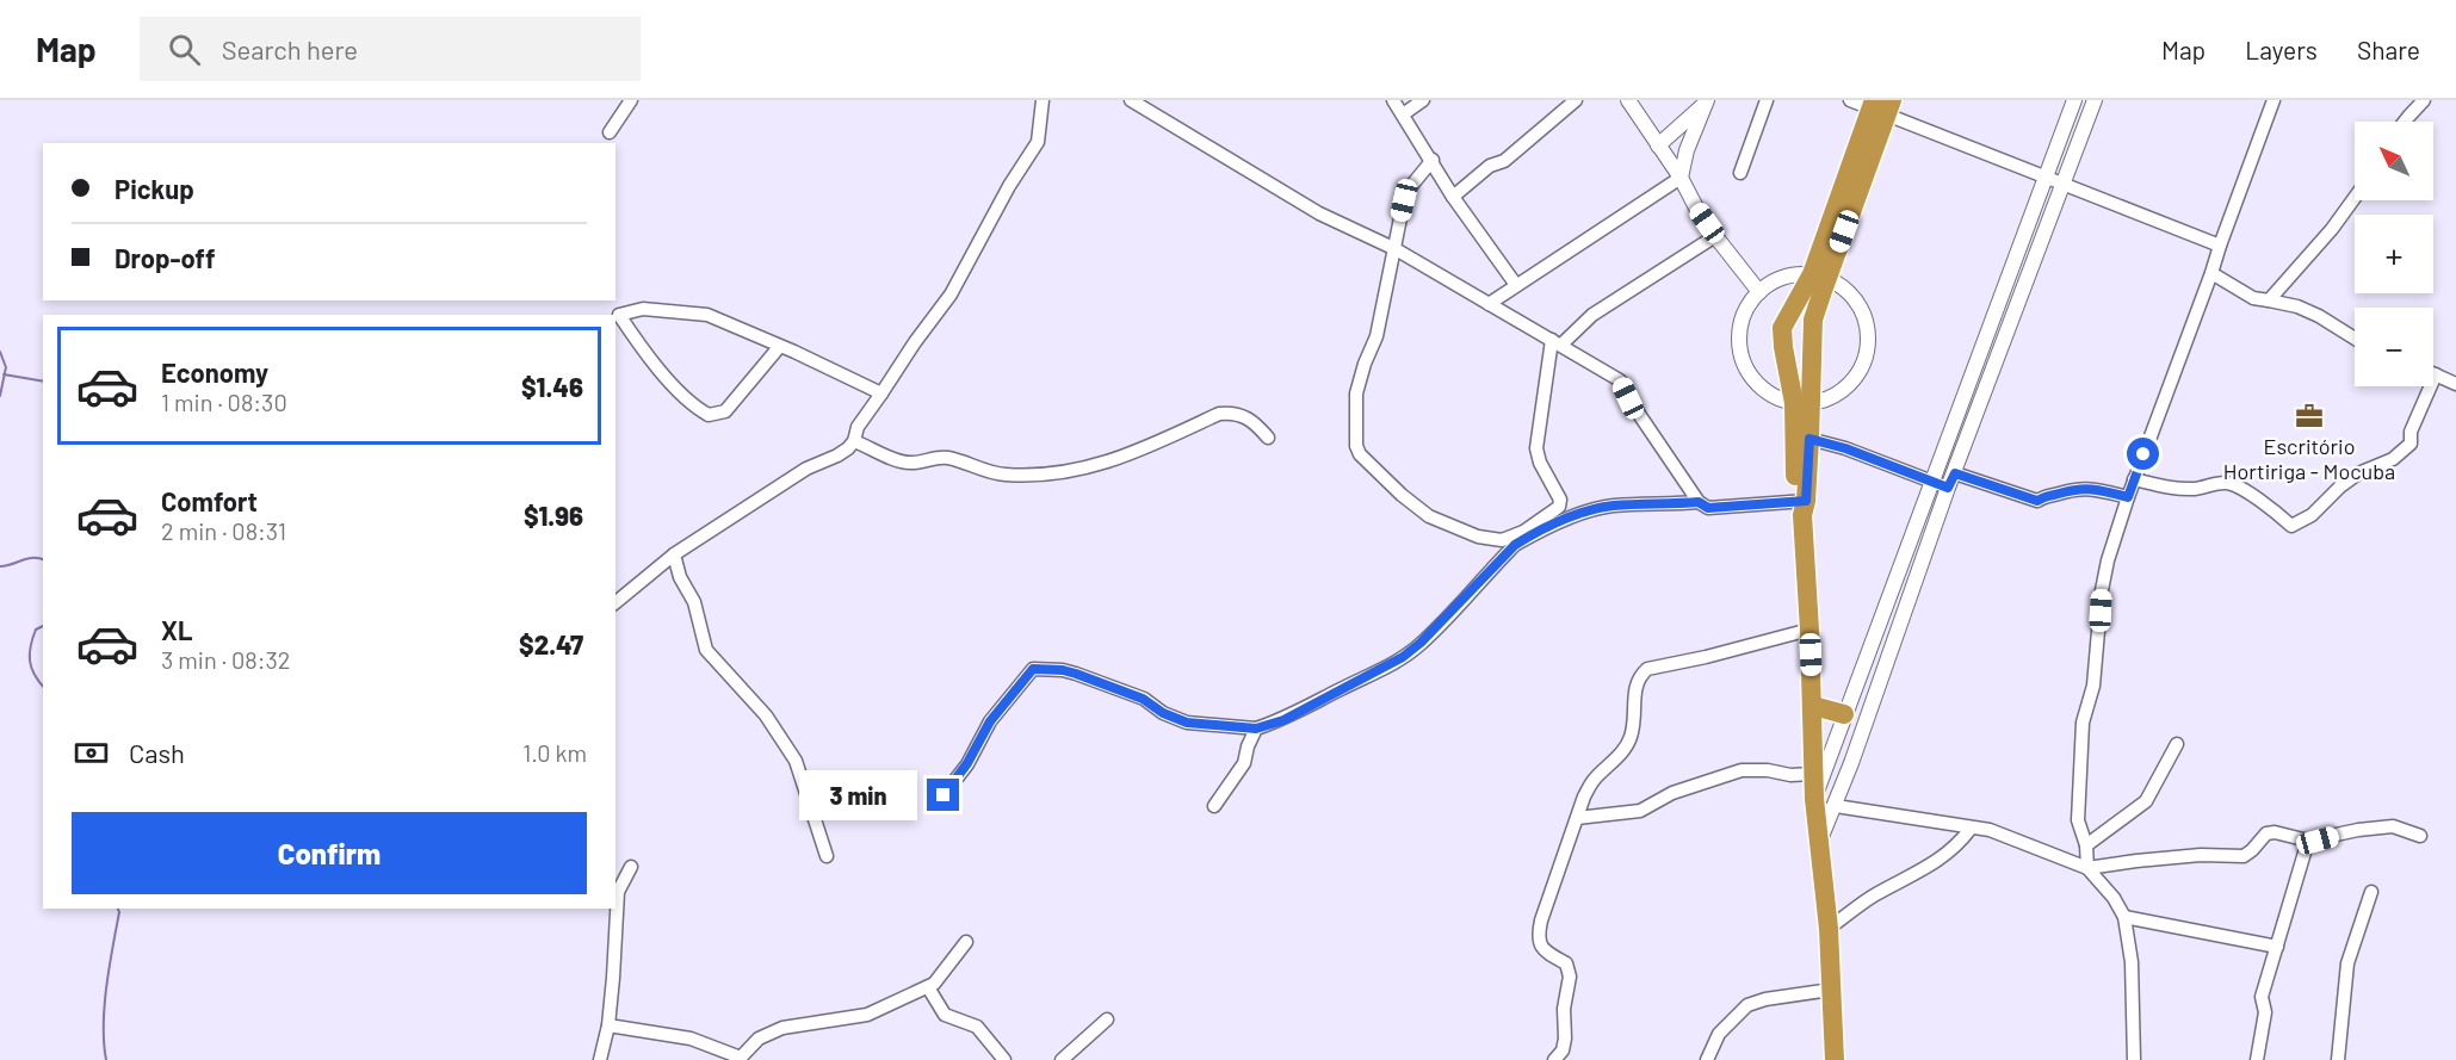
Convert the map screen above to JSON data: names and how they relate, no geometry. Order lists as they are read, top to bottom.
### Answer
{
  "places": {
    "office": ["Escritório Hortiriga - Mocuba"]
  },
  "north": "top left",
  "page": {
    "header": "Map",
    "search": "Search here",
    "nav": ["Map", "Layers", "Share"],
    "map_buttons": ["+", "−"],
    "banner": ["Pickup", "Drop-off"],
    "list": [
      {
        "name": "Economy",
        "note": "1 min · 08:30",
        "value": "$1.46"
      },
      {
        "name": "Comfort",
        "note": "2 min · 08:31",
        "value": "$1.96"
      },
      {
        "name": "XL",
        "note": "3 min · 08:32",
        "value": "$2.47"
      }
    ],
    "pay": ["Cash", "1.0 km"],
    "bubble": "3 min",
    "buttons": "Confirm"
  }
}
